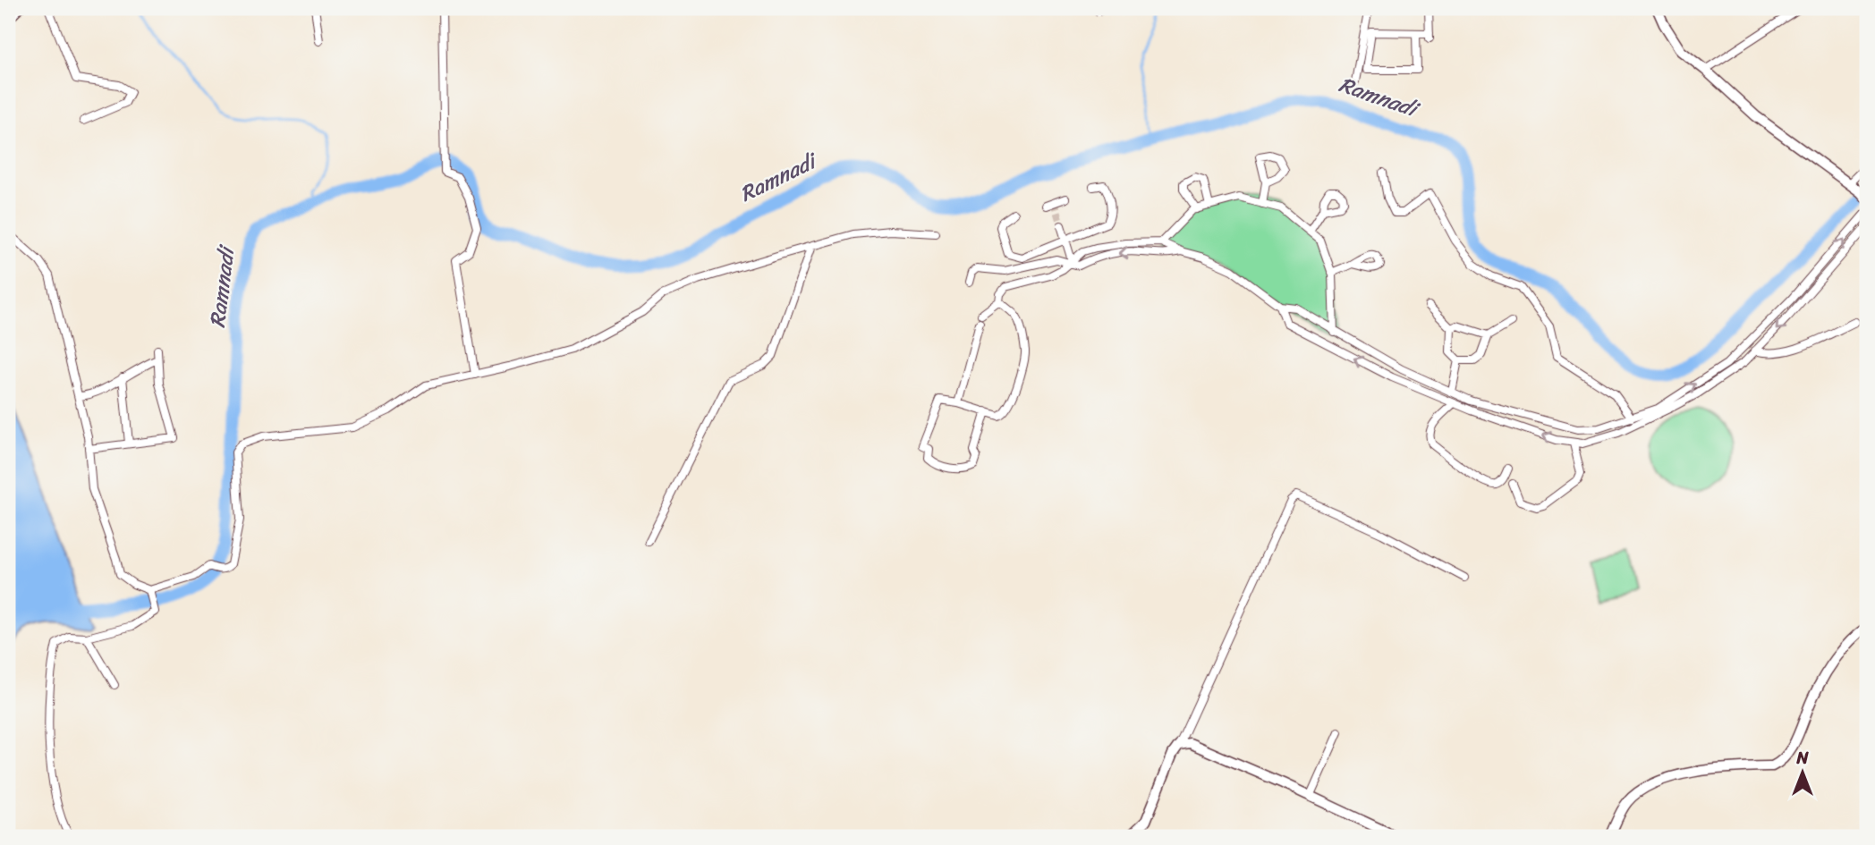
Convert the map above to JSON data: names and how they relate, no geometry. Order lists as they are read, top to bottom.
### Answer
{
  "water": ["Ramnadi"],
  "north": "top"
}
